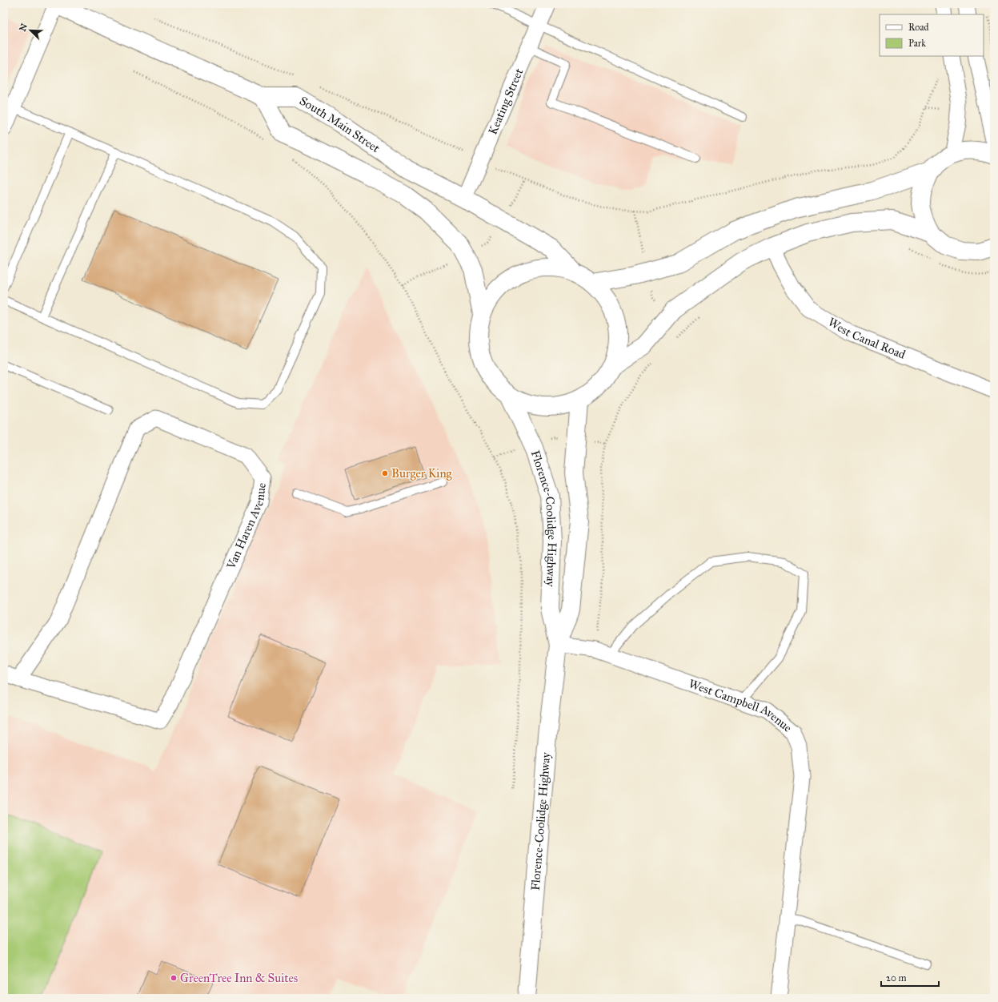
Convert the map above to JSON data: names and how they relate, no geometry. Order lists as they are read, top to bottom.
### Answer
{
  "streets": {
    "main road": ["South Main Street", "Florence-Coolidge Highway"],
    "street": [
      "Keating Street",
      "West Canal Road",
      "Van Haren Avenue",
      "West Campbell Avenue"
    ]
  },
  "crossings": [
    ["Keating Street", "South Main Street"],
    ["Florence-Coolidge Highway", "West Campbell Avenue"]
  ],
  "places": ["Burger King", "GreenTree Inn & Suites"],
  "legend": ["Road", "Park"],
  "scale_bar": "20 m",
  "north": "top left"
}
